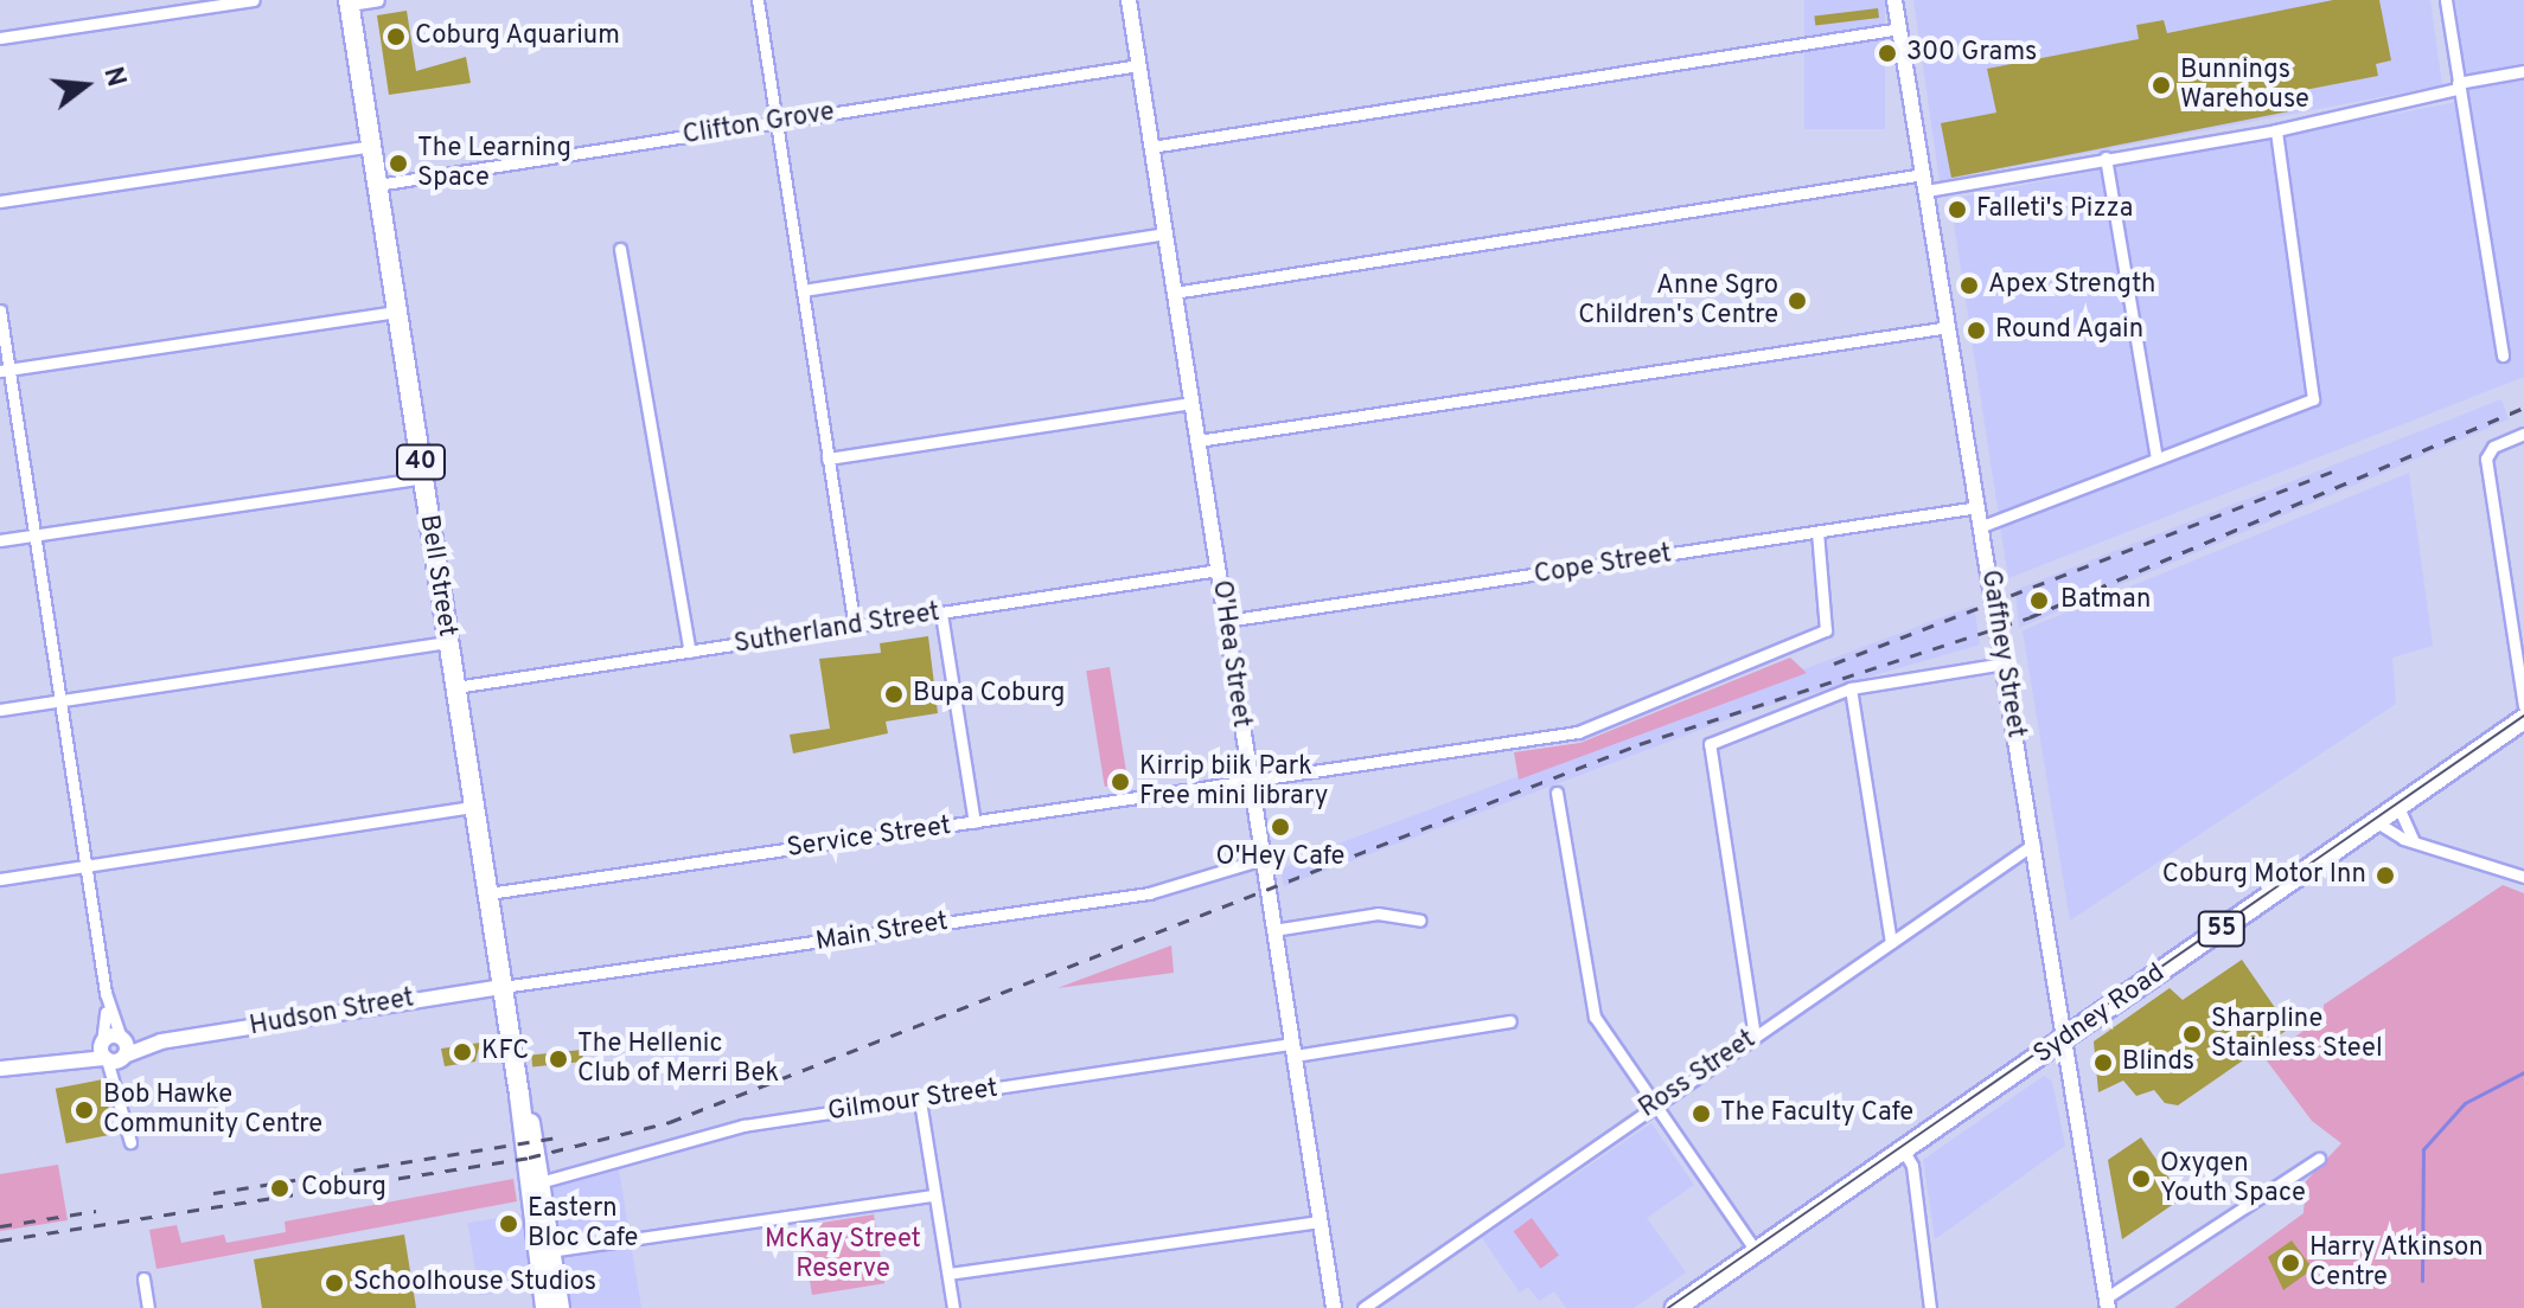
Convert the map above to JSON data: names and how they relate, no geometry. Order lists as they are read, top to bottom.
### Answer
{
  "streets": {
    "highway": [
      "40",
      "Bell Street",
      "55",
      "Sydney Road"
    ],
    "street": [
      "Clifton Grove",
      "Cope Street",
      "Sutherland Street",
      "O'Hea Street",
      "Gaffney Street",
      "Service Street",
      "Main Street",
      "Hudson Street",
      "Ross Street",
      "Gilmour Street"
    ]
  },
  "crossings": [
    ["Clifton Grove", "Bell Street"],
    ["Clifton Grove", "O'Hea Street"],
    ["Cope Street", "O'Hea Street"],
    ["Cope Street", "Gaffney Street"],
    ["Cope Street", "Service Street"],
    ["Bell Street", "Sutherland Street"],
    ["Bell Street", "Service Street"],
    ["Bell Street", "Main Street"],
    ["Bell Street", "Hudson Street"],
    ["Bell Street", "Gilmour Street"],
    ["Sutherland Street", "O'Hea Street"],
    ["O'Hea Street", "Service Street"],
    ["O'Hea Street", "Main Street"],
    ["O'Hea Street", "Gilmour Street"],
    ["Gaffney Street", "Sydney Road"],
    ["Gaffney Street", "Ross Street"],
    ["Main Street", "Hudson Street"]
  ],
  "parks": ["McKay Street Reserve"],
  "places": [
    "Coburg Aquarium",
    "300 Grams",
    "Bunnings Warehouse",
    "The Learning Space",
    "Falleti's Pizza",
    "Apex Strength",
    "Anne Sgro Children's Centre",
    "Round Again",
    "Batman",
    "Bupa Coburg",
    "Kirrip biik Park Free mini library",
    "O'Hey Cafe",
    "Coburg Motor Inn",
    "Sharpline Stainless Steel",
    "KFC",
    "The Hellenic Club of Merri Bek",
    "Blinds",
    "Bob Hawke Community Centre",
    "The Faculty Cafe",
    "Oxygen Youth Space",
    "Coburg",
    "Eastern Bloc Cafe",
    "Harry Atkinson Centre",
    "Schoolhouse Studios"
  ],
  "north": "right"
}
